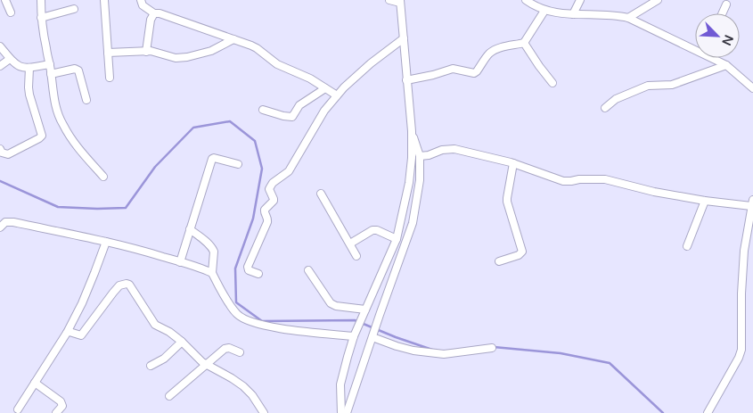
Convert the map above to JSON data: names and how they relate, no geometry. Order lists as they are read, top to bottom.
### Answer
{
  "north": "bottom right"
}
